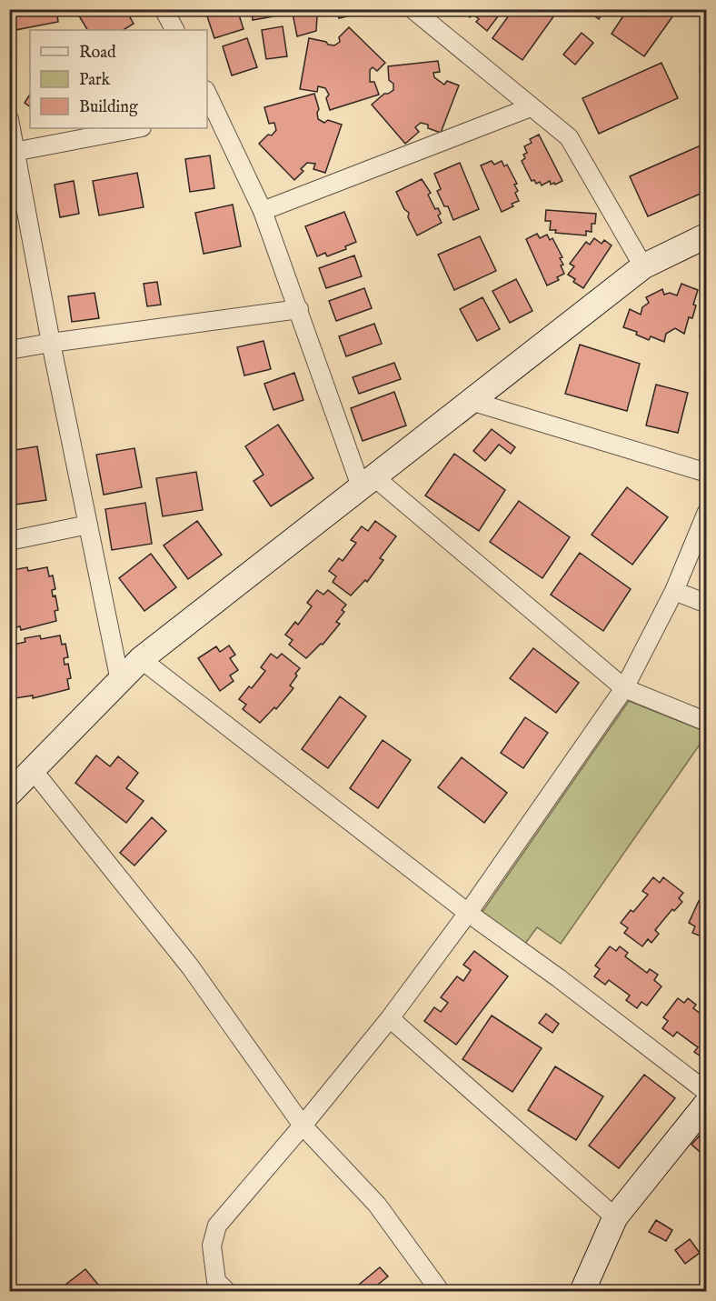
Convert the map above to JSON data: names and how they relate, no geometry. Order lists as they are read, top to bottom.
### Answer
{
  "legend": ["Road", "Park", "Building"]
}
